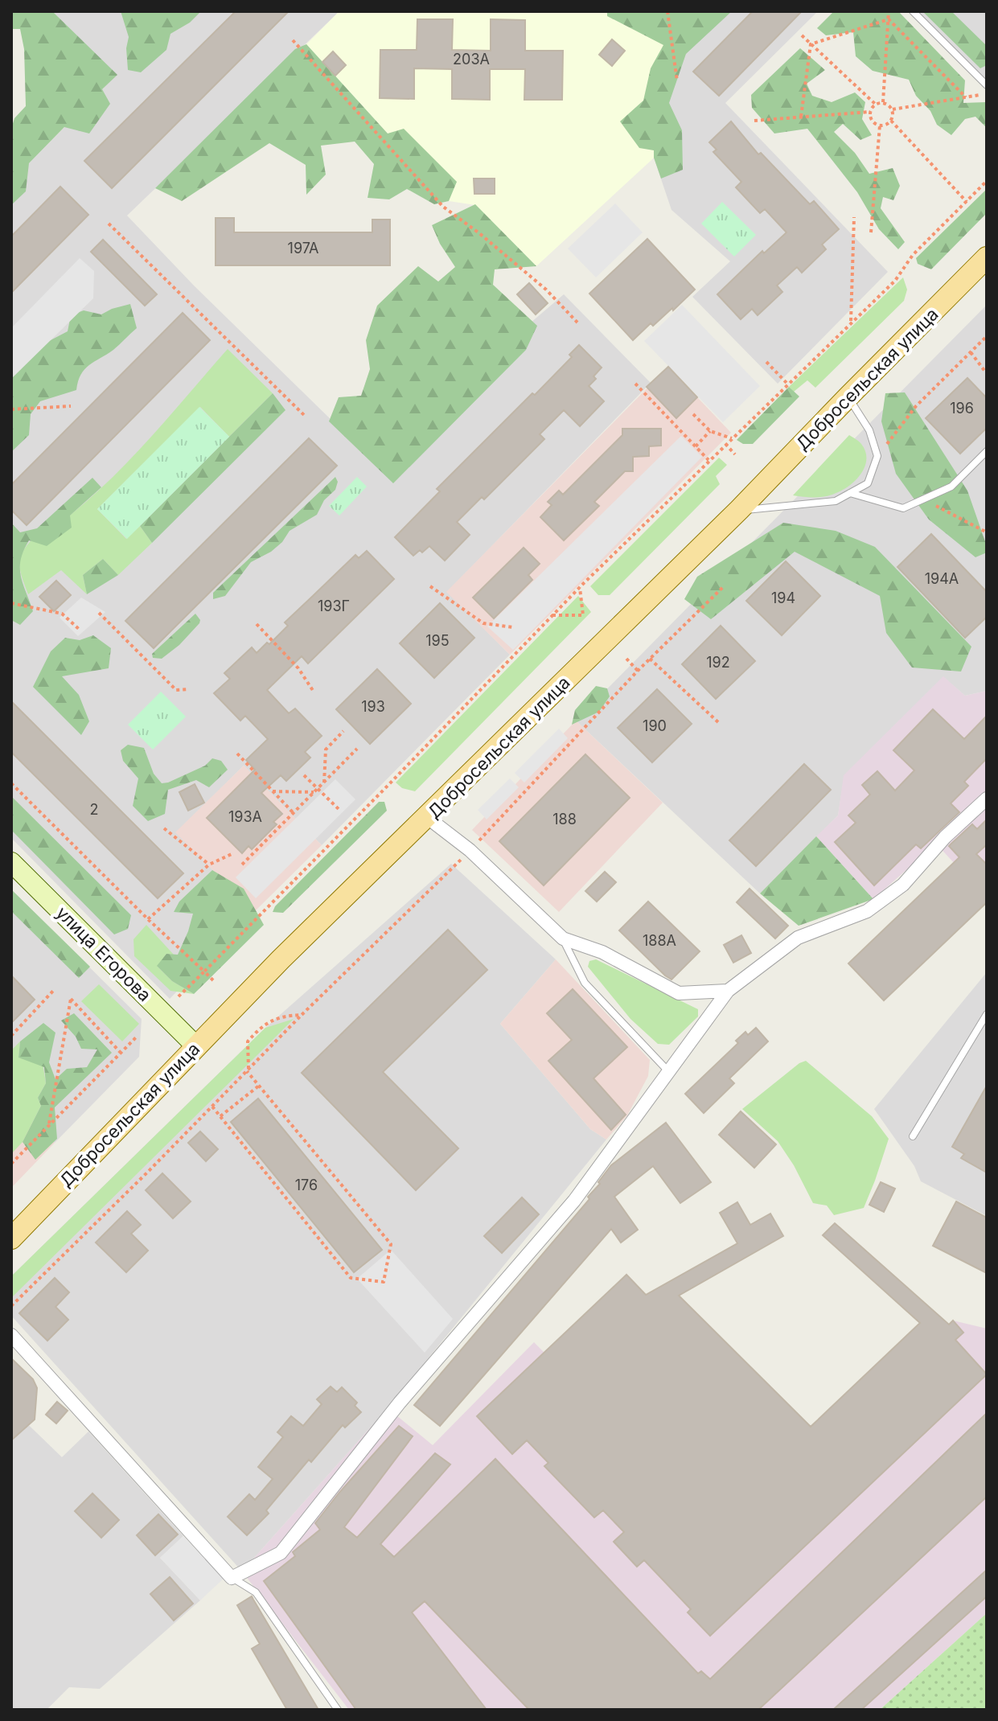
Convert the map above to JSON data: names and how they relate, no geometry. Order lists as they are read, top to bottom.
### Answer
{
  "streets": {
    "main road": ["Добросельская улица", "улица Егорова"]
  },
  "crossings": [
    ["Добросельская улица", "улица Егорова"]
  ],
  "house_numbers": [
    "203А",
    "197А",
    "196",
    "194А",
    "194",
    "193Г",
    "195",
    "192",
    "193",
    "190",
    "2",
    "193А",
    "188",
    "188А",
    "176"
  ]
}
